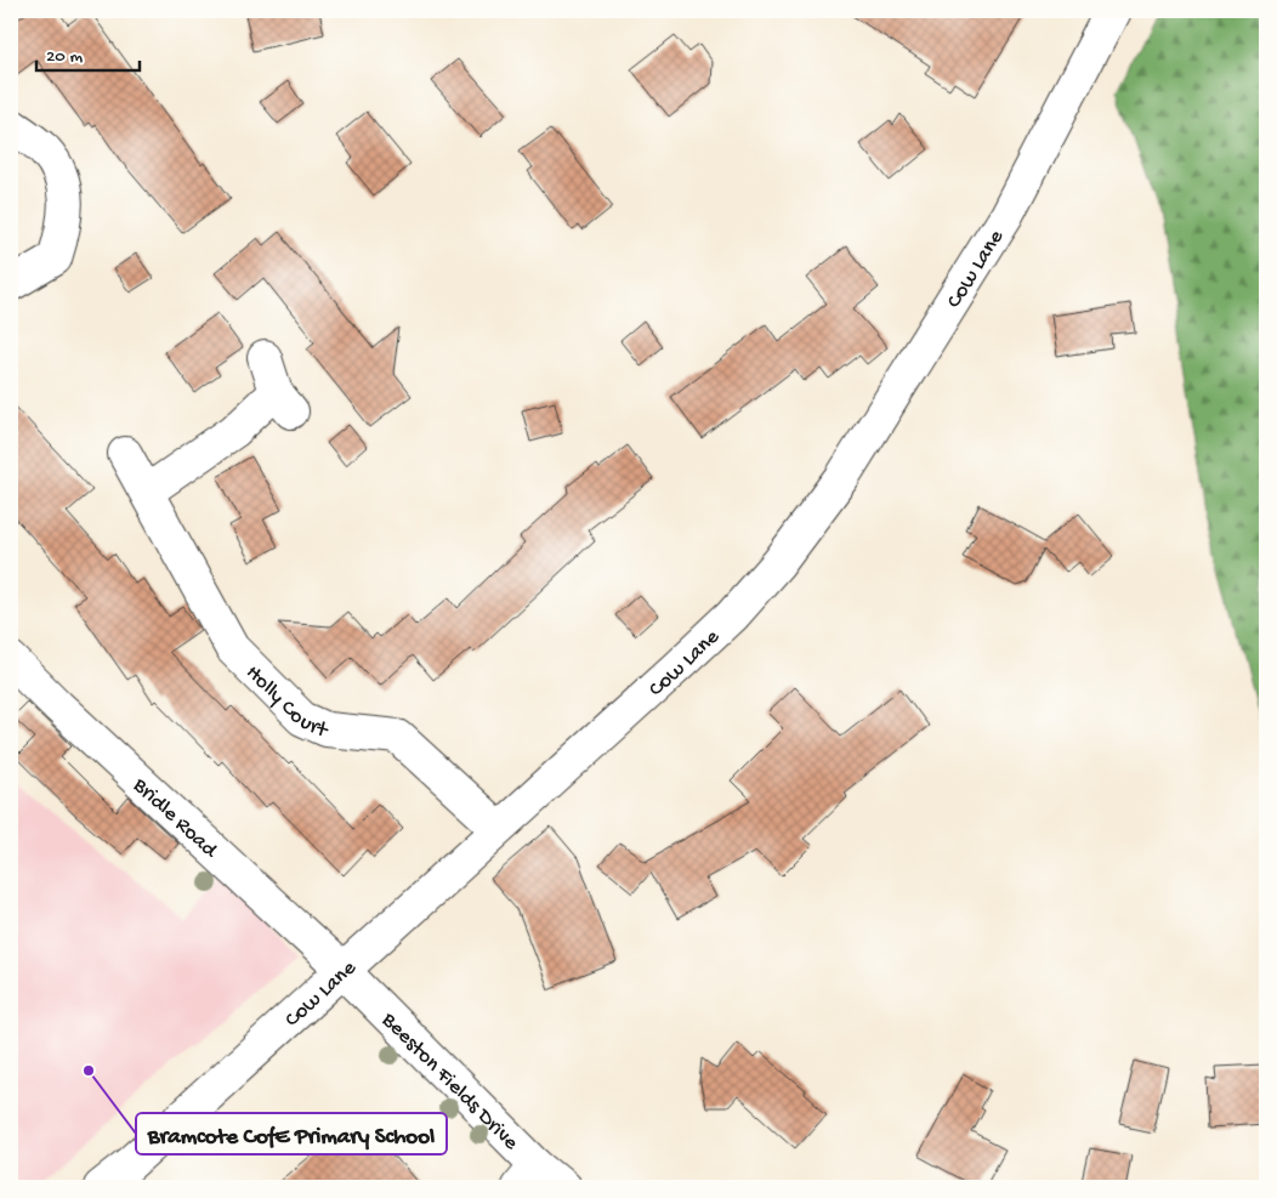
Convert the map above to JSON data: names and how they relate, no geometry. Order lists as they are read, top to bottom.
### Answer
{
  "streets": {
    "street": [
      "Cow Lane",
      "Holly Court",
      "Bridle Road",
      "Beeston Fields Drive"
    ]
  },
  "crossings": [
    ["Cow Lane", "Holly Court"],
    ["Cow Lane", "Bridle Road"],
    ["Cow Lane", "Beeston Fields Drive"],
    ["Bridle Road", "Beeston Fields Drive"]
  ],
  "places": ["Bramcote CofE Primary School"],
  "scale_bar": "20 m"
}
